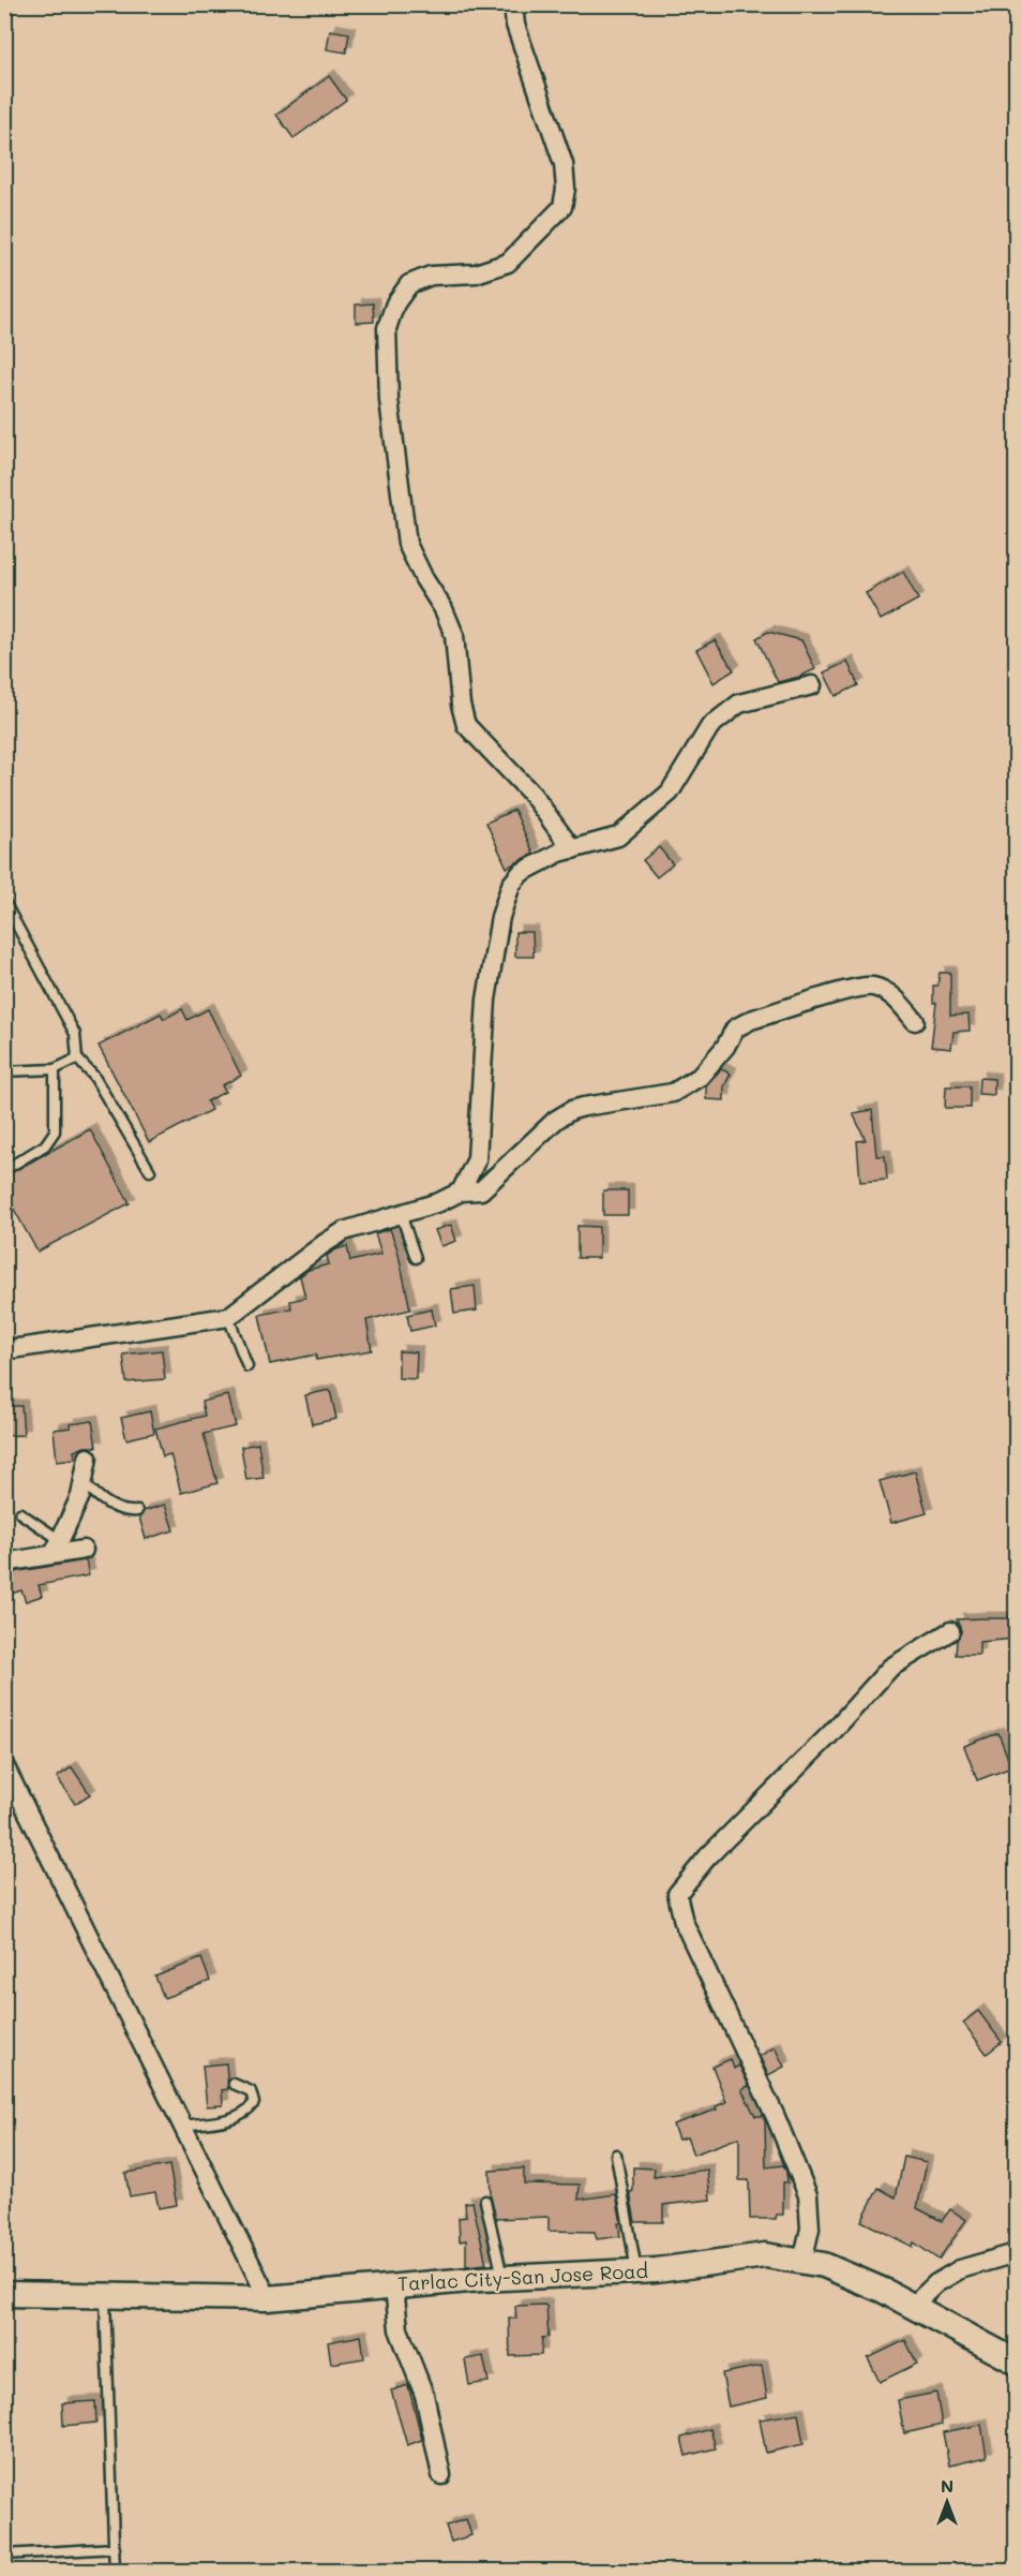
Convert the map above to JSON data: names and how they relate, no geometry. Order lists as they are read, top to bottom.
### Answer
{
  "streets": {
    "main road": ["Tarlac City-San Jose Road"]
  },
  "north": "top"
}
